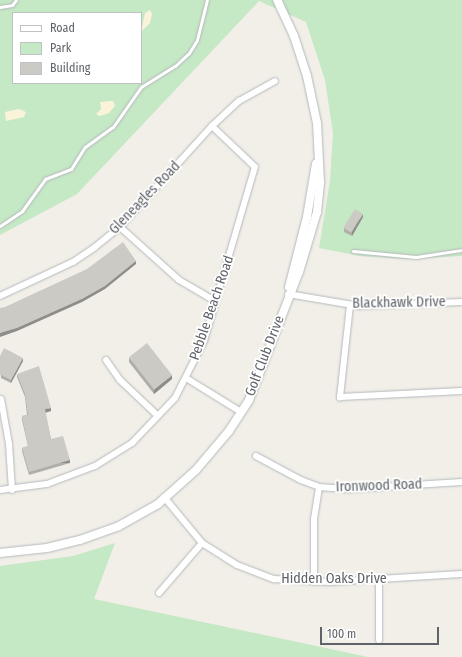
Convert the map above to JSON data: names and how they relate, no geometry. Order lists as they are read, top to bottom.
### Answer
{
  "streets": {
    "street": [
      "Gleneagles Road",
      "Blackhawk Drive",
      "Pebble Beach Road",
      "Golf Club Drive",
      "Ironwood Road",
      "Hidden Oaks Drive"
    ]
  },
  "crossings": [
    ["Gleneagles Road", "Pebble Beach Road"],
    ["Blackhawk Drive", "Golf Club Drive"],
    ["Golf Club Drive", "Hidden Oaks Drive"]
  ],
  "legend": ["Road", "Park", "Building"],
  "scale_bar": "100 m"
}
